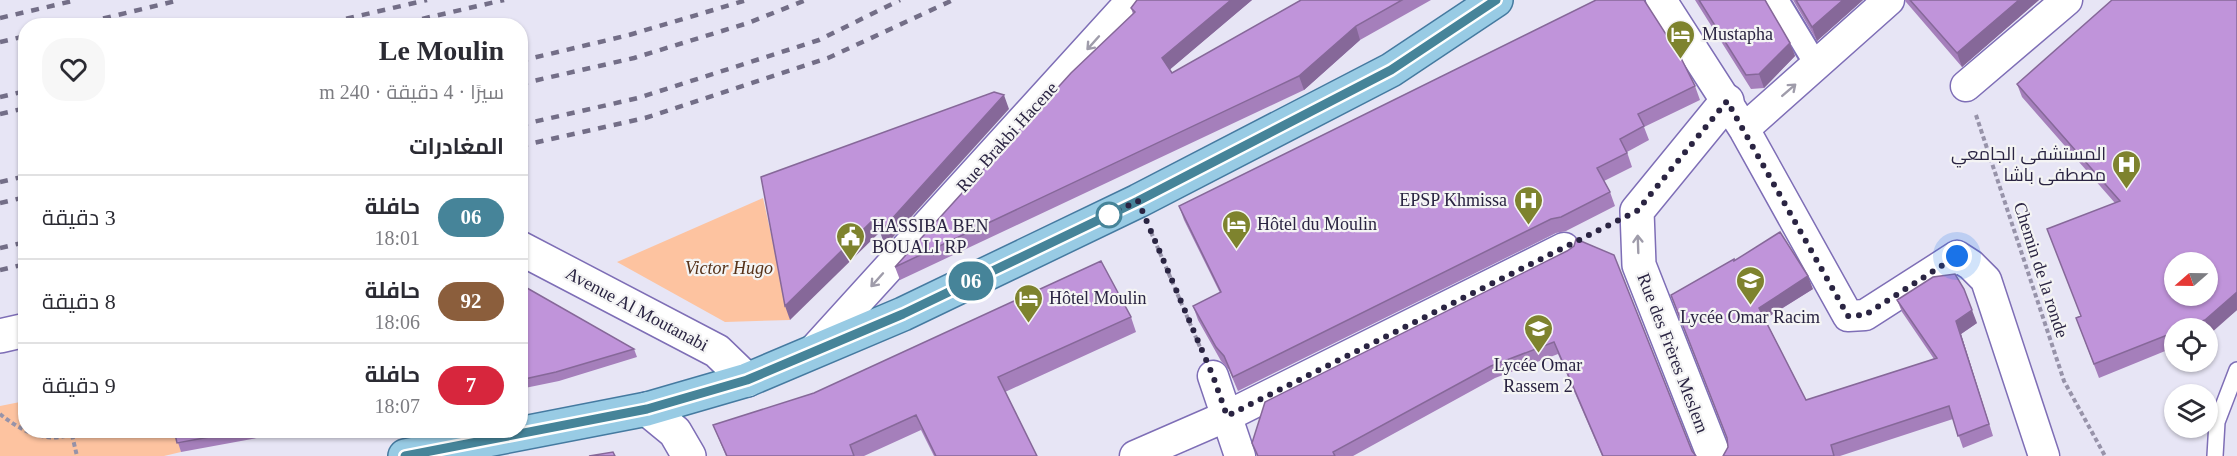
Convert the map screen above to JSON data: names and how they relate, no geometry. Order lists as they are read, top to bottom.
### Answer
{
  "streets": {
    "street": ["Rue Brakbi Hacene", "Avenue Al Moutanabi", "Rue des Frères Meslem"],
    "path": ["Chemin de la ronde"]
  },
  "one_way": ["Rue Brakbi Hacene", "Rue des Frères Meslem"],
  "parks": ["Victor Hugo"],
  "places": {
    "hotel": ["Mustapha", "Hôtel du Moulin", "Hôtel Moulin"],
    "hospital": ["المستشفى الجامعي مصطفى باشا", "EPSP Khmissa"],
    "public building": ["HASSIBA BEN BOUALI RP"],
    "school or university": ["Lycée Omar Racim", "Lycée Omar Rassem 2"]
  },
  "lines": ["bus line 06"],
  "north": "left",
  "page": {
    "on_map": "06",
    "heading": [
      ["Le Moulin", "سيرًا · 4 دقيقة · 240 m"],
      "المغادرات"
    ],
    "list": [
      {
        "mark": "06",
        "name": "حافلة",
        "note": "18:01",
        "value": "3 دقيقة"
      },
      {
        "mark": "92",
        "name": "حافلة",
        "note": "18:06",
        "value": "8 دقيقة"
      },
      {
        "mark": "7",
        "name": "حافلة",
        "note": "18:07",
        "value": "9 دقيقة"
      }
    ]
  }
}
